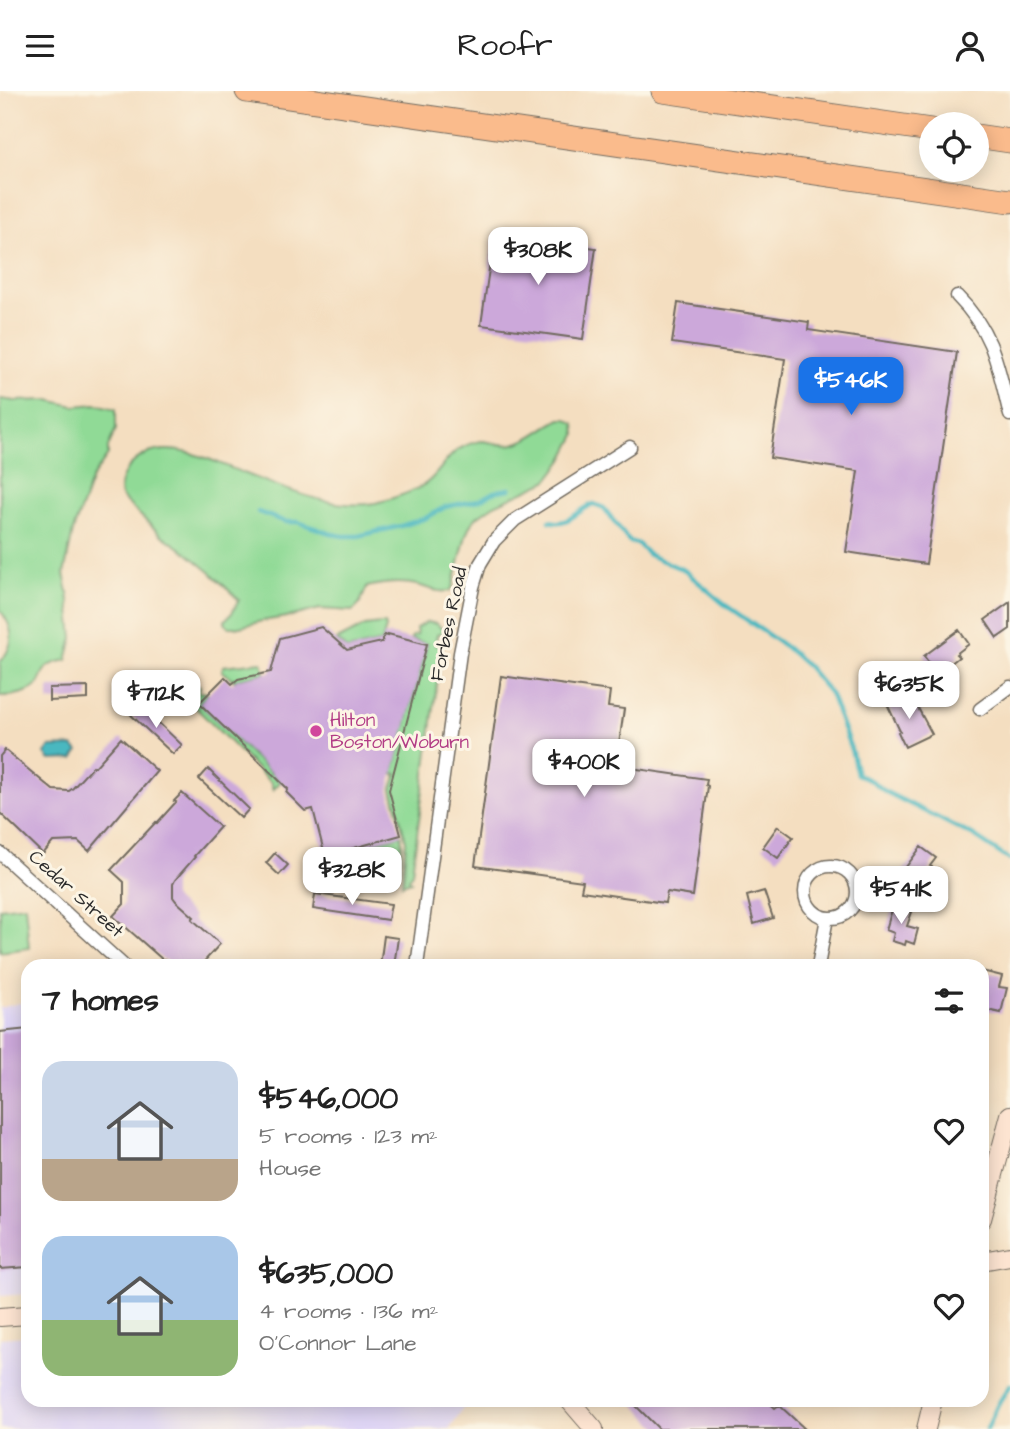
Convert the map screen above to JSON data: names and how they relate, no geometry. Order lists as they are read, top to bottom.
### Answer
{
  "streets": {
    "street": ["Forbes Road", "Cedar Street"]
  },
  "places": ["Hilton Boston/Woburn"],
  "page": {
    "header": "Roofr",
    "price": [
      "$308K",
      "$546K",
      "$635K",
      "$712K",
      "$400K",
      "$328K",
      "$541K"
    ],
    "heading": "7 homes",
    "list": [
      {
        "name": "$546,000",
        "note": "5 rooms · 123 m² · House"
      },
      {
        "name": "$635,000",
        "note": "4 rooms · 136 m² · O'Connor Lane"
      }
    ]
  }
}
